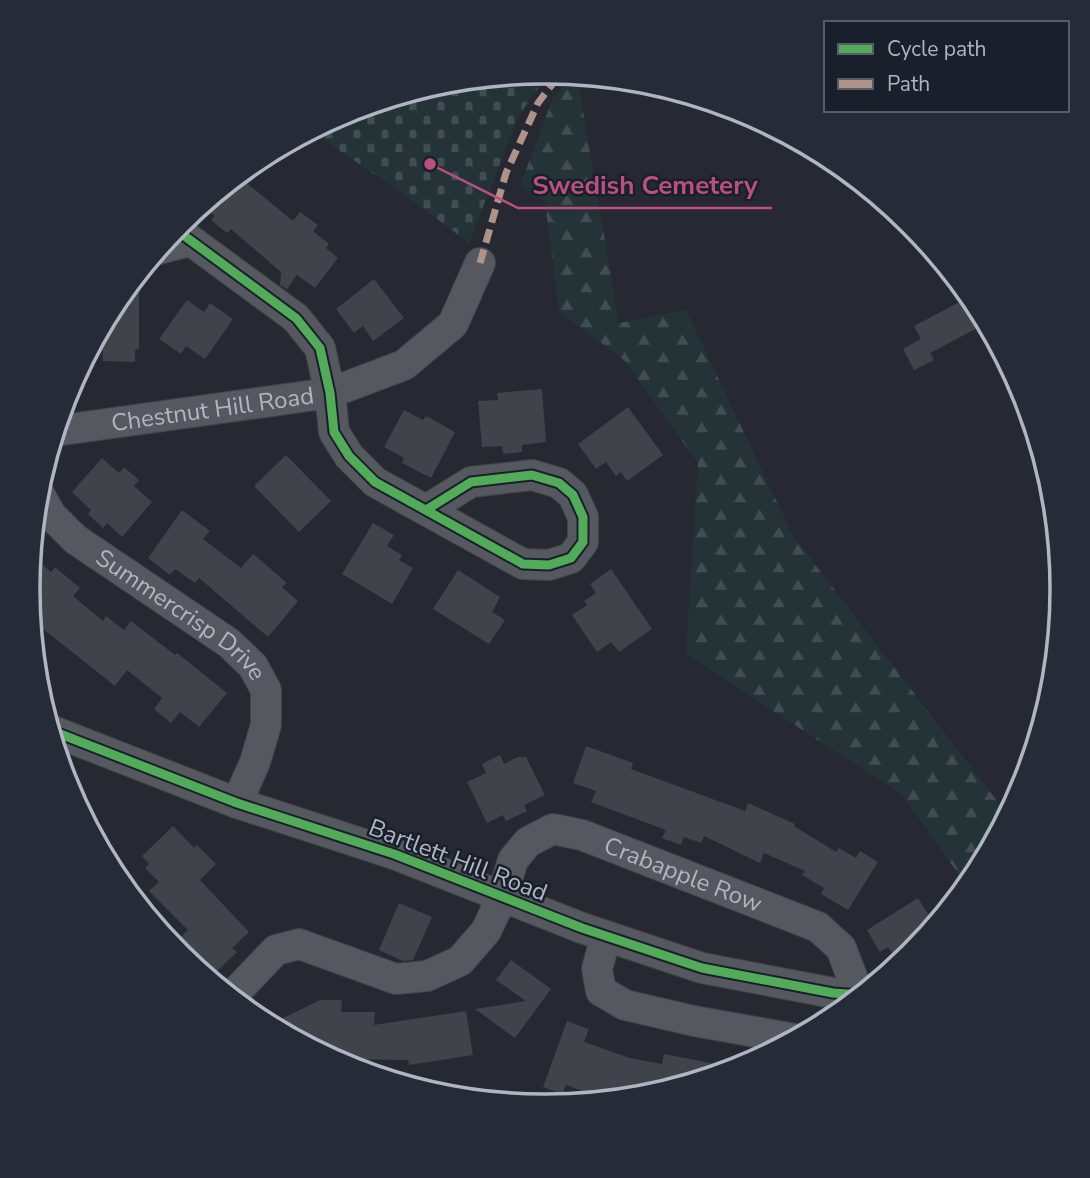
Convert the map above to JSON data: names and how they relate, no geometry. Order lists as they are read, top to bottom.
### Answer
{
  "streets": {
    "street": [
      "Chestnut Hill Road",
      "Summercrisp Drive",
      "Bartlett Hill Road",
      "Crabapple Row"
    ]
  },
  "crossings": [
    ["Summercrisp Drive", "Bartlett Hill Road"],
    ["Bartlett Hill Road", "Crabapple Row"]
  ],
  "places": ["Swedish Cemetery"],
  "legend": ["Cycle path", "Path"]
}
